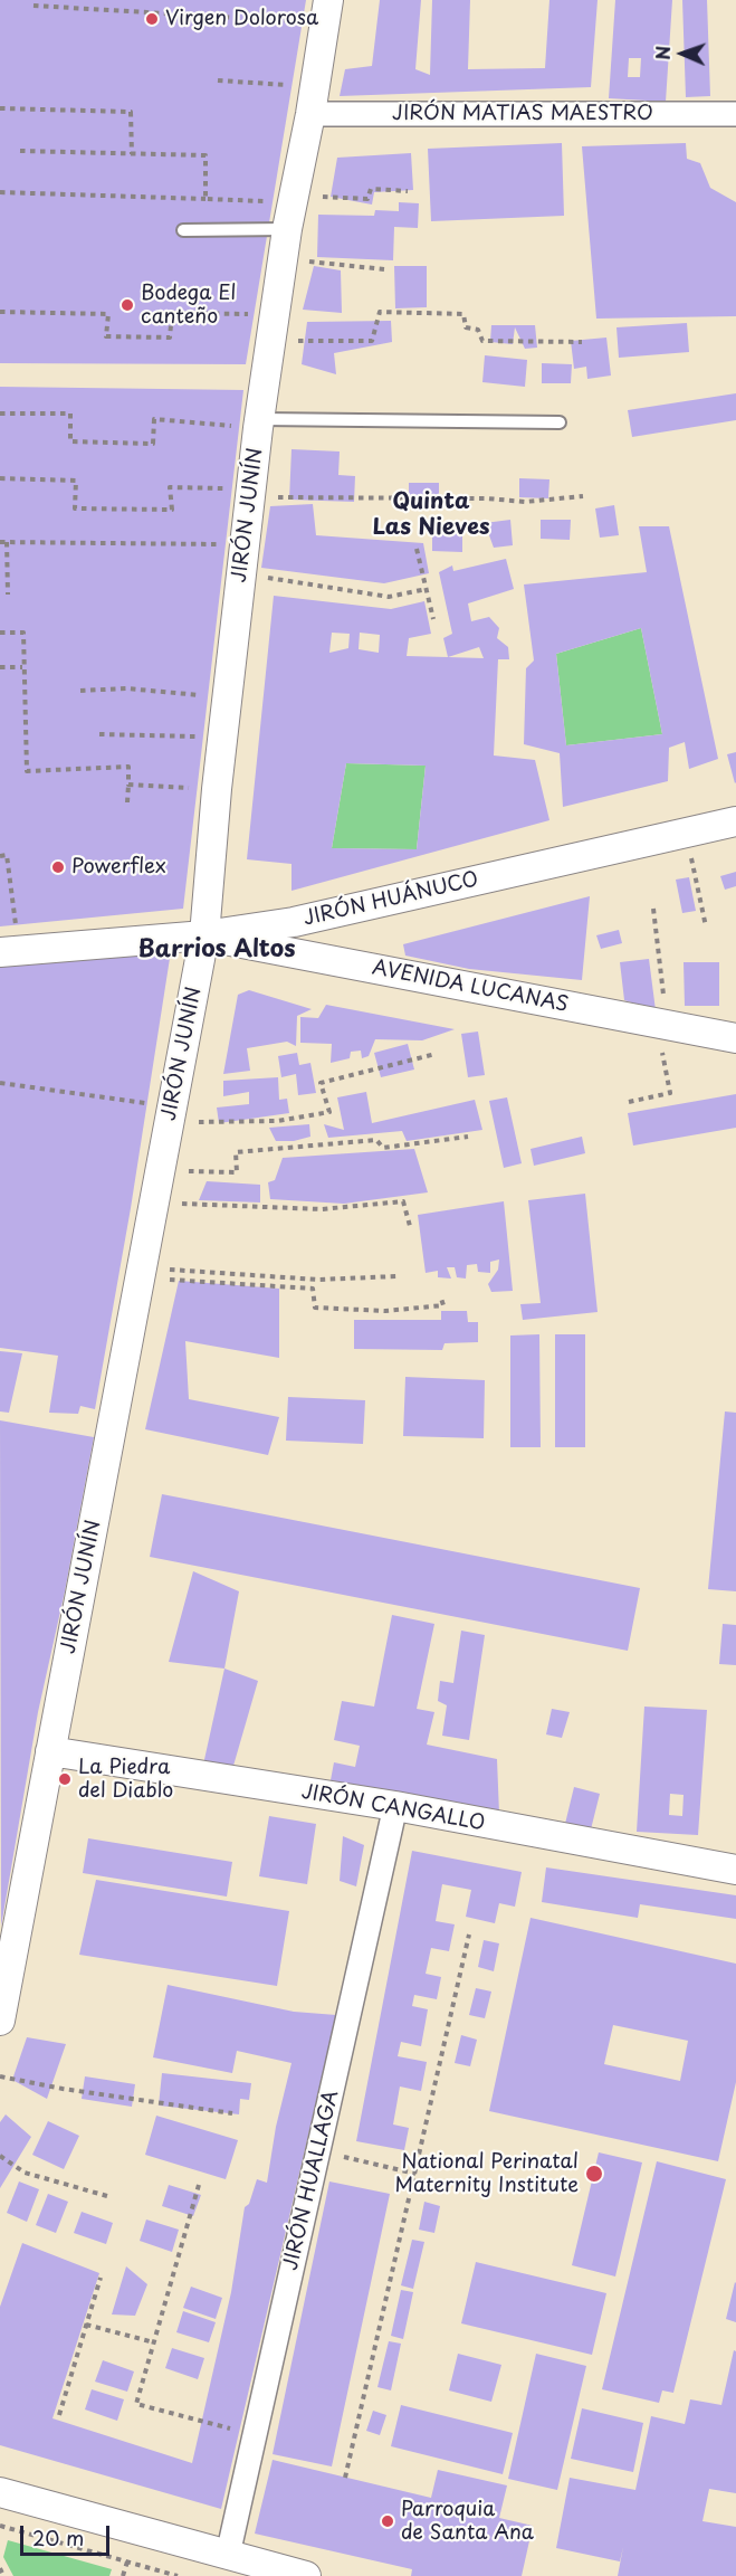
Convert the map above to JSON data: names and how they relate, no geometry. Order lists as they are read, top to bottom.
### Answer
{
  "streets": {
    "street": [
      "JIRÓN MATIAS MAESTRO",
      "JIRÓN JUNÍN",
      "JIRÓN HUÁNUCO",
      "AVENIDA LUCANAS",
      "JIRÓN CANGALLO",
      "JIRÓN HUALLAGA"
    ]
  },
  "crossings": [
    ["JIRÓN MATIAS MAESTRO", "JIRÓN JUNÍN"],
    ["JIRÓN JUNÍN", "JIRÓN HUÁNUCO"],
    ["JIRÓN JUNÍN", "AVENIDA LUCANAS"],
    ["JIRÓN JUNÍN", "JIRÓN CANGALLO"],
    ["JIRÓN HUÁNUCO", "AVENIDA LUCANAS"],
    ["JIRÓN CANGALLO", "JIRÓN HUALLAGA"]
  ],
  "districts": ["Quinta Las Nieves", "Barrios Altos"],
  "places": [
    "Virgen Dolorosa",
    "Bodega El canteño",
    "Powerflex",
    "La Piedra del Diablo",
    "National Perinatal Maternity Institute",
    "Parroquia de Santa Ana"
  ],
  "scale_bar": "20 m",
  "north": "left"
}
